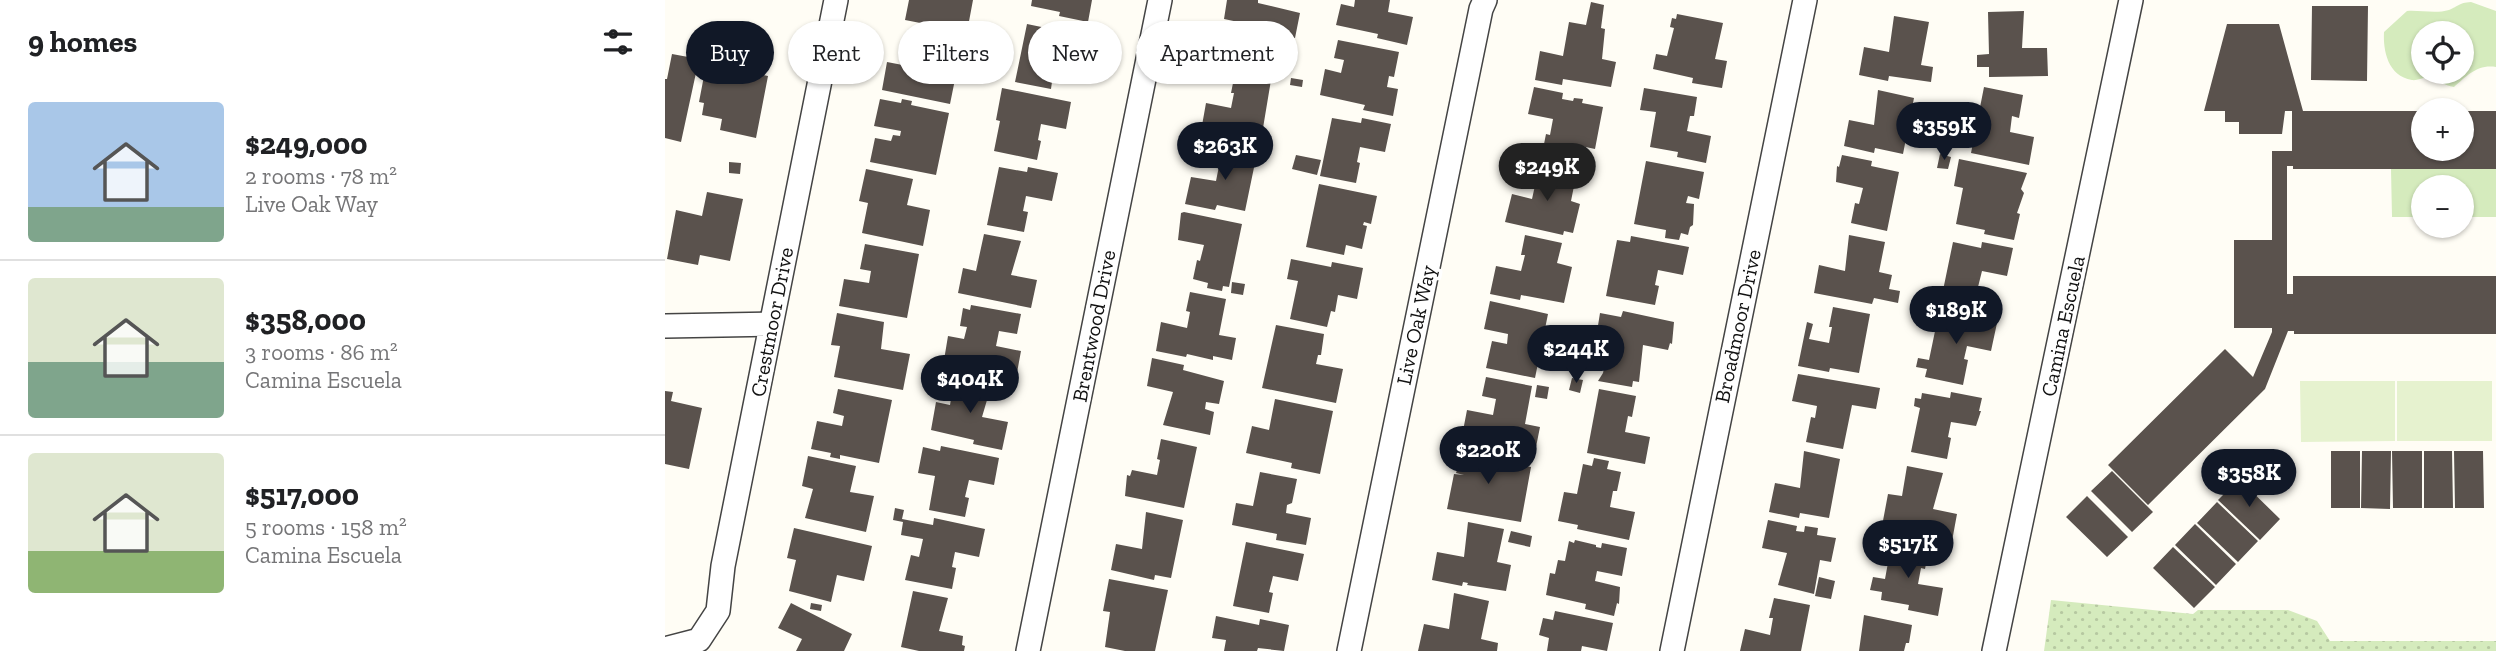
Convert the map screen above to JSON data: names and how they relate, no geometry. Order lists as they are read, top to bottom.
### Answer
{
  "streets": {
    "street": [
      "Crestmoor Drive",
      "Live Oak Way",
      "Brentwood Drive",
      "Broadmoor Drive",
      "Camina Escuela"
    ]
  },
  "page": {
    "heading": "9 homes",
    "map_buttons": ["+", "−"],
    "chip": [
      "Buy",
      "Rent",
      "Filters",
      "New",
      "Apartment"
    ],
    "list": [
      {
        "name": "$249,000",
        "note": "2 rooms · 78 m² · Live Oak Way"
      },
      {
        "name": "$358,000",
        "note": "3 rooms · 86 m² · Camina Escuela"
      },
      {
        "name": "$517,000",
        "note": "5 rooms · 158 m² · Camina Escuela"
      }
    ],
    "price": [
      "$359K",
      "$263K",
      "$249K",
      "$189K",
      "$244K",
      "$404K",
      "$220K",
      "$358K",
      "$517K"
    ]
  }
}
